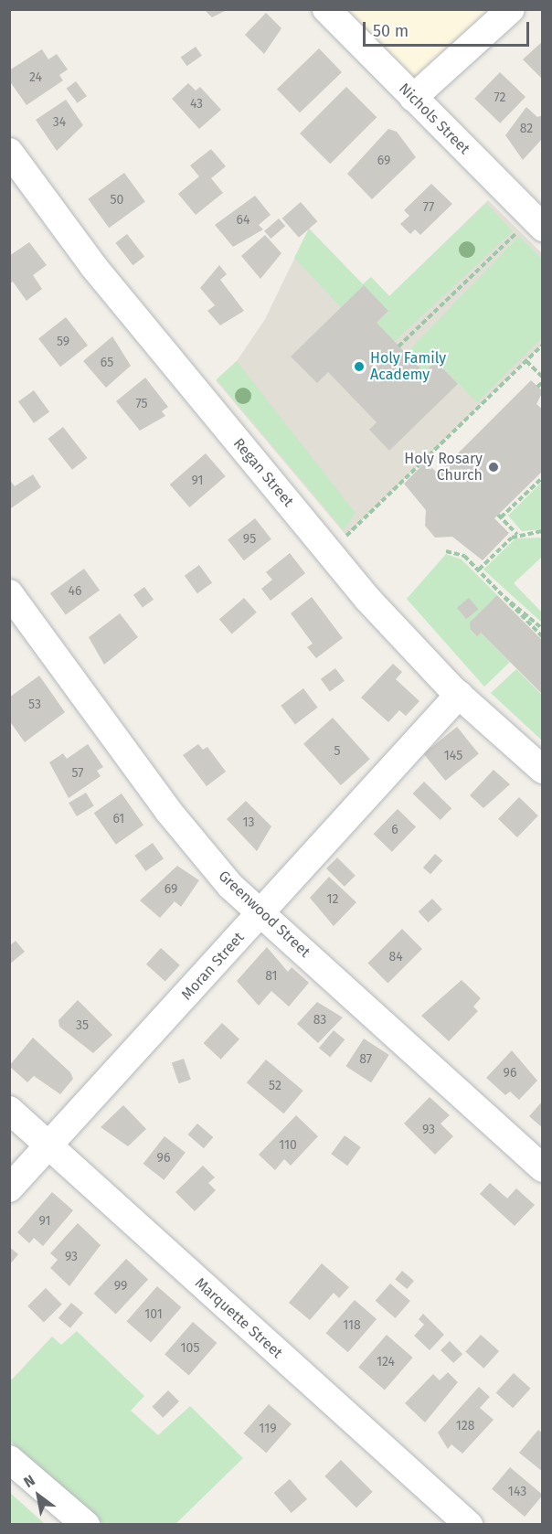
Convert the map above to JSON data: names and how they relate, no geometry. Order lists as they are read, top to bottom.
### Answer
{
  "streets": {
    "street": [
      "Nichols Street",
      "Regan Street",
      "Greenwood Street",
      "Moran Street",
      "Marquette Street"
    ]
  },
  "crossings": [
    ["Regan Street", "Moran Street"],
    ["Greenwood Street", "Moran Street"],
    ["Moran Street", "Marquette Street"]
  ],
  "places": ["Holy Family Academy", "Holy Rosary Church"],
  "house_numbers": [
    "24",
    "72",
    "43",
    "34",
    "82",
    "69",
    "50",
    "77",
    "64",
    "59",
    "65",
    "75",
    "91",
    "95",
    "46",
    "53",
    "5",
    "145",
    "57",
    "61",
    "13",
    "6",
    "69",
    "12",
    "84",
    "81",
    "83",
    "35",
    "87",
    "96",
    "52",
    "93",
    "110",
    "96",
    "91",
    "93",
    "99",
    "101",
    "118",
    "105",
    "124",
    "128",
    "119",
    "143"
  ],
  "scale_bar": "50 m",
  "north": "top left"
}
